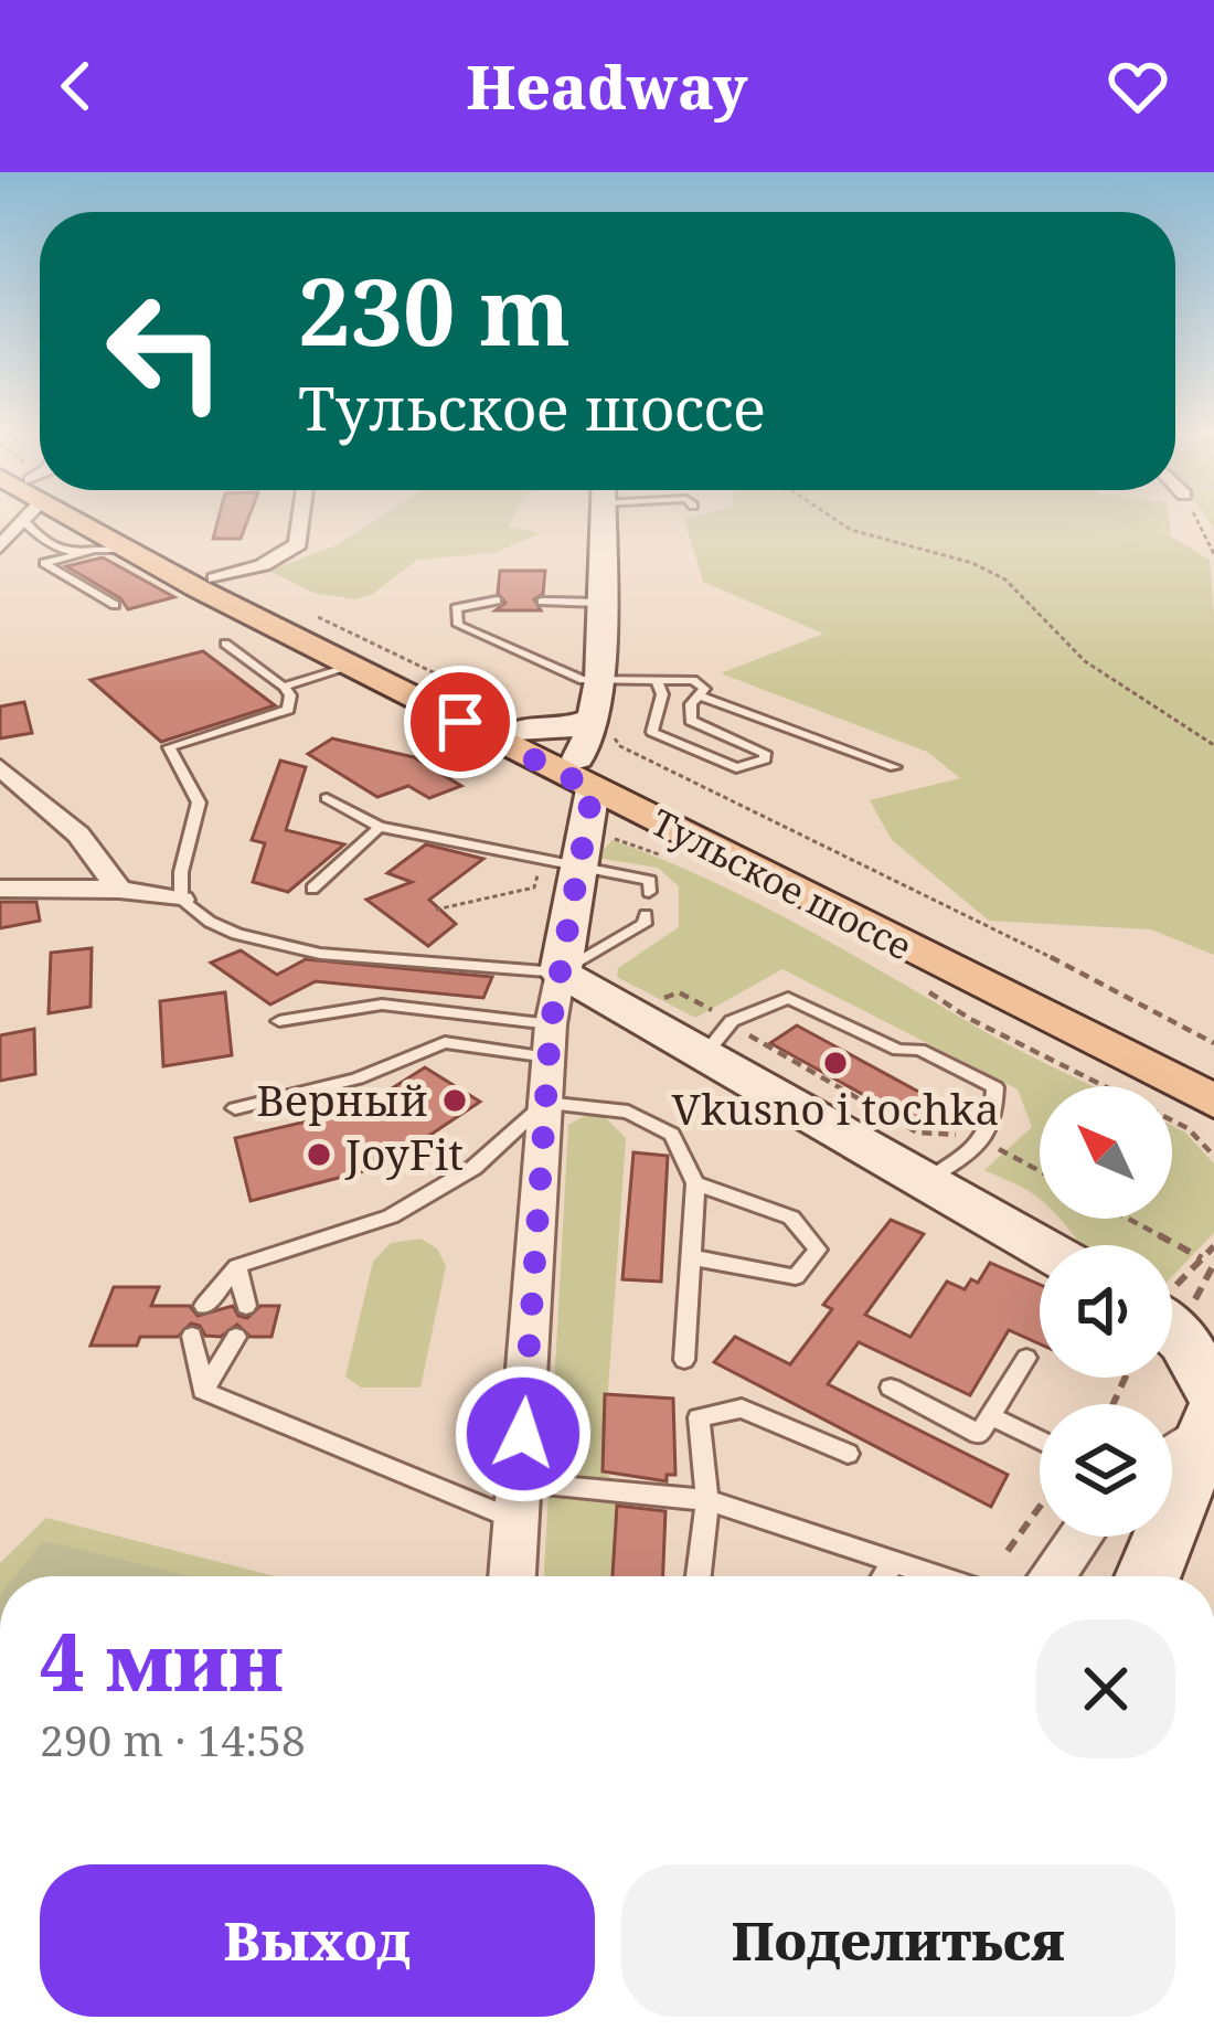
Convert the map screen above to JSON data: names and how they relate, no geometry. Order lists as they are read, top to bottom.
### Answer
{
  "streets": {
    "main road": ["Тульское шоссе"]
  },
  "places": ["Vkusno i tochka", "Верный", "JoyFit"],
  "north": "top left",
  "page": {
    "header": "Headway",
    "turn": ["230 m", "Тульское шоссе"],
    "heading": ["4 мин", "290 m · 14:58"],
    "buttons": ["Выход", "Поделиться"]
  }
}
